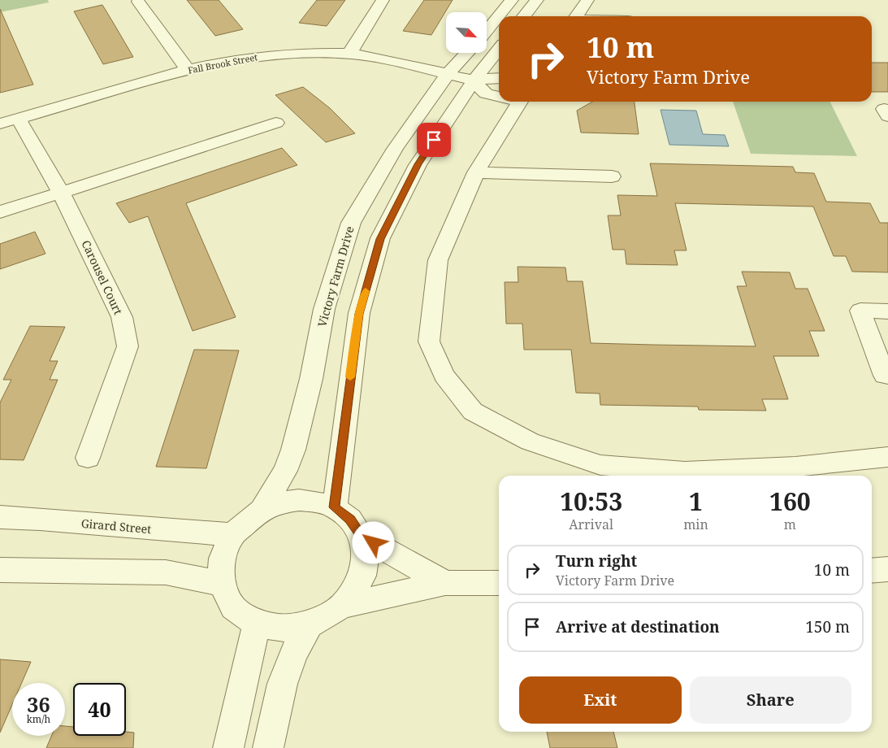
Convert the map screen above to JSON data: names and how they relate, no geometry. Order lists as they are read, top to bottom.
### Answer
{
  "streets": {
    "street": [
      "Fall Brook Street",
      "Victory Farm Drive",
      "Carousel Court",
      "Girard Street"
    ]
  },
  "crossings": [
    ["Fall Brook Street", "Victory Farm Drive"],
    ["Fall Brook Street", "Carousel Court"],
    ["Victory Farm Drive", "Girard Street"]
  ],
  "north": "bottom right",
  "page": {
    "turn": ["10 m", "Victory Farm Drive"],
    "eta": [
      "10:53",
      "Arrival",
      "1",
      "min",
      "160",
      "m"
    ],
    "list": [
      {
        "name": "Turn right",
        "note": "Victory Farm Drive",
        "value": "10 m"
      },
      {
        "name": "Arrive at destination",
        "value": "150 m"
      }
    ],
    "buttons": ["Exit", "Share"],
    "speed": "36 km/h",
    "limit": "40"
  }
}
